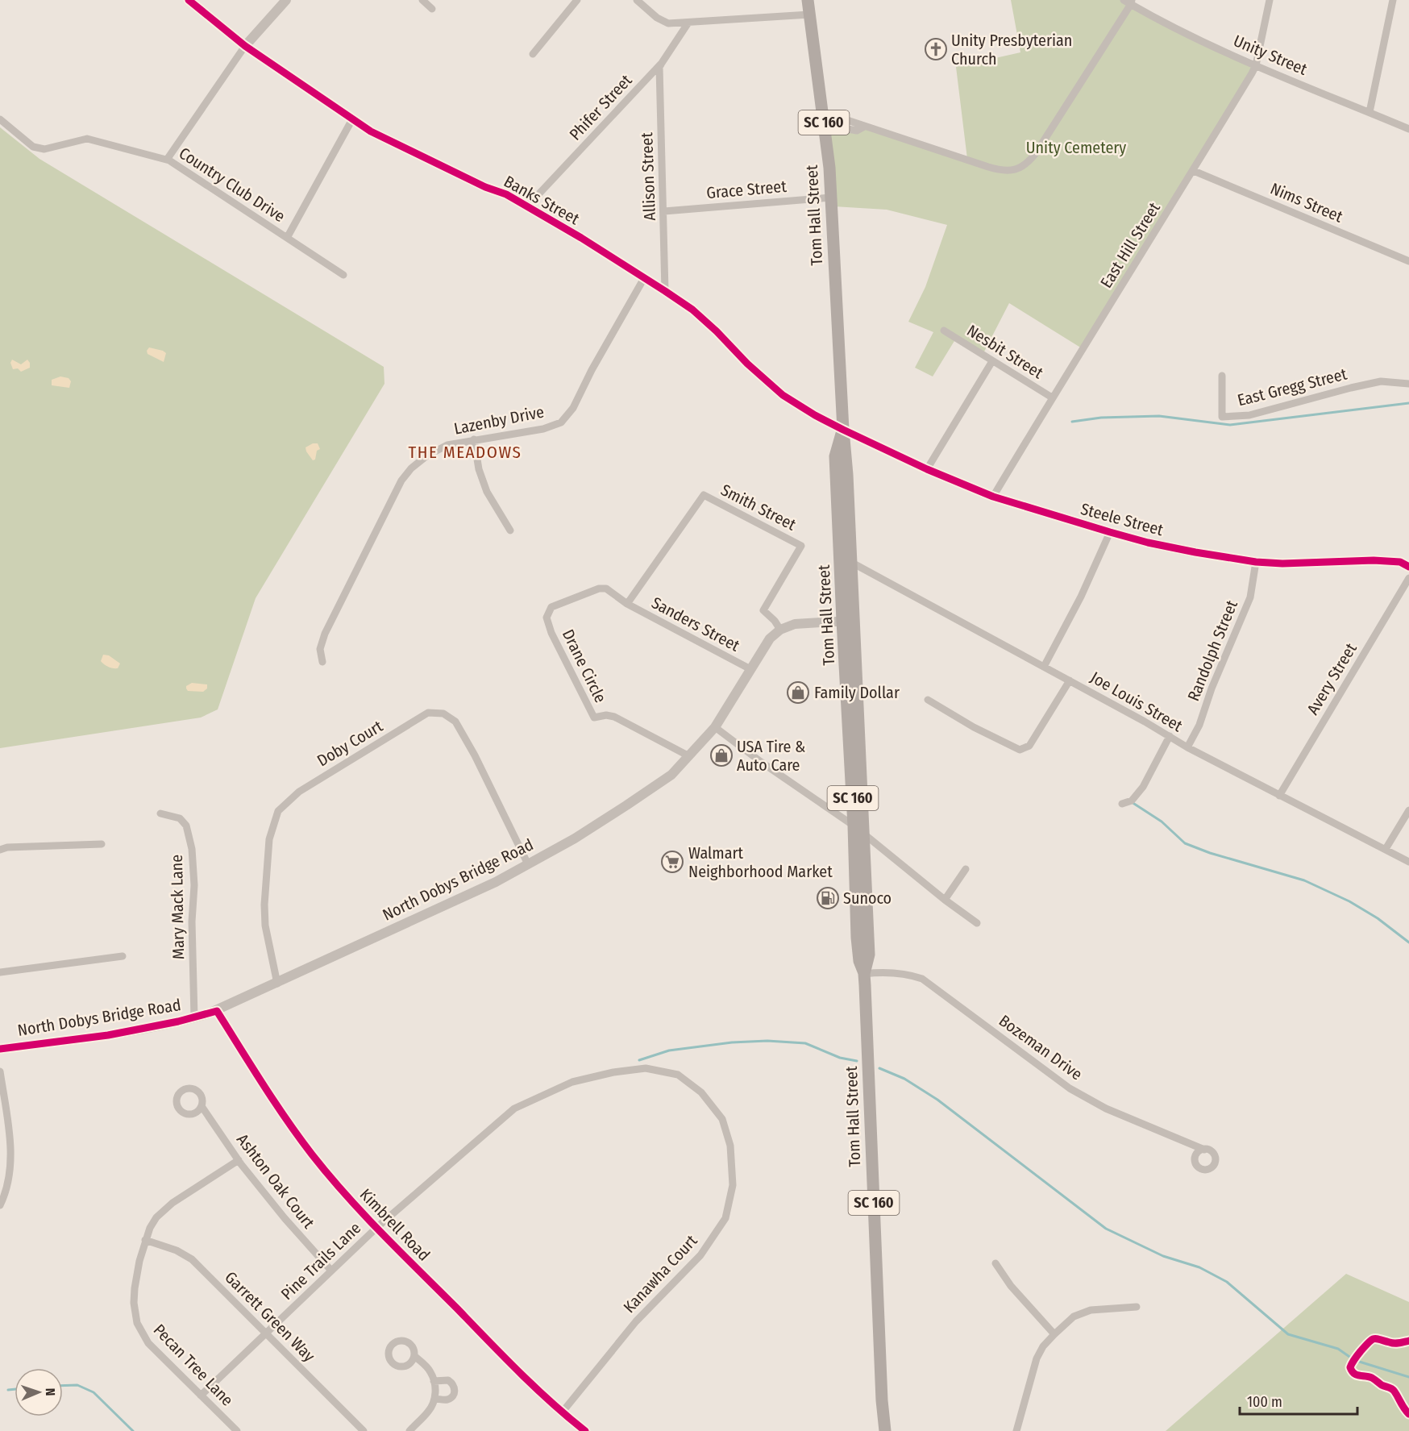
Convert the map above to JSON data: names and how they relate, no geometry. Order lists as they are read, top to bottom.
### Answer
{
  "streets": {
    "main road": ["SC 160", "Tom Hall Street"],
    "street": [
      "Unity Street",
      "Phifer Street",
      "Allison Street",
      "Country Club Drive",
      "Grace Street",
      "Banks Street",
      "Nims Street",
      "East Hill Street",
      "Nesbit Street",
      "East Gregg Street",
      "Lazenby Drive",
      "Smith Street",
      "Steele Street",
      "Sanders Street",
      "Randolph Street",
      "Drane Circle",
      "Avery Street",
      "Joe Louis Street",
      "Doby Court",
      "North Dobys Bridge Road",
      "Mary Mack Lane",
      "Bozeman Drive",
      "Ashton Oak Court",
      "Kimbrell Road",
      "Pine Trails Lane",
      "Kanawha Court",
      "Garrett Green Way",
      "Pecan Tree Lane"
    ]
  },
  "crossings": [
    ["Unity Street", "East Hill Street"],
    ["Phifer Street", "Allison Street"],
    ["Phifer Street", "Banks Street"],
    ["Allison Street", "Grace Street"],
    ["Allison Street", "Banks Street"],
    ["Grace Street", "Tom Hall Street"],
    ["Banks Street", "Tom Hall Street"],
    ["Banks Street", "Lazenby Drive"],
    ["Banks Street", "Steele Street"],
    ["Nims Street", "East Hill Street"],
    ["Tom Hall Street", "Steele Street"],
    ["Tom Hall Street", "Joe Louis Street"],
    ["Tom Hall Street", "Bozeman Drive"],
    ["East Hill Street", "Nesbit Street"],
    ["East Hill Street", "Steele Street"],
    ["Smith Street", "Sanders Street"],
    ["Smith Street", "Drane Circle"],
    ["Smith Street", "North Dobys Bridge Road"],
    ["Steele Street", "Randolph Street"],
    ["Sanders Street", "Drane Circle"],
    ["Sanders Street", "North Dobys Bridge Road"],
    ["Randolph Street", "Joe Louis Street"],
    ["Drane Circle", "North Dobys Bridge Road"],
    ["Avery Street", "Joe Louis Street"],
    ["Doby Court", "North Dobys Bridge Road"],
    ["North Dobys Bridge Road", "Mary Mack Lane"],
    ["North Dobys Bridge Road", "Kimbrell Road"],
    ["Ashton Oak Court", "Pine Trails Lane"],
    ["Ashton Oak Court", "Pecan Tree Lane"],
    ["Kimbrell Road", "Pine Trails Lane"],
    ["Kimbrell Road", "Kanawha Court"],
    ["Pine Trails Lane", "Kanawha Court"],
    ["Pine Trails Lane", "Garrett Green Way"],
    ["Pine Trails Lane", "Pecan Tree Lane"],
    ["Garrett Green Way", "Pecan Tree Lane"]
  ],
  "districts": ["THE MEADOWS"],
  "parks": ["Unity Cemetery"],
  "places": {
    "church": ["Unity Presbyterian Church"],
    "shop": ["Family Dollar", "USA Tire & Auto Care"],
    "supermarket": ["Walmart Neighborhood Market"],
    "fuel station": ["Sunoco"]
  },
  "scale_bar": "100 m",
  "north": "right"
}
